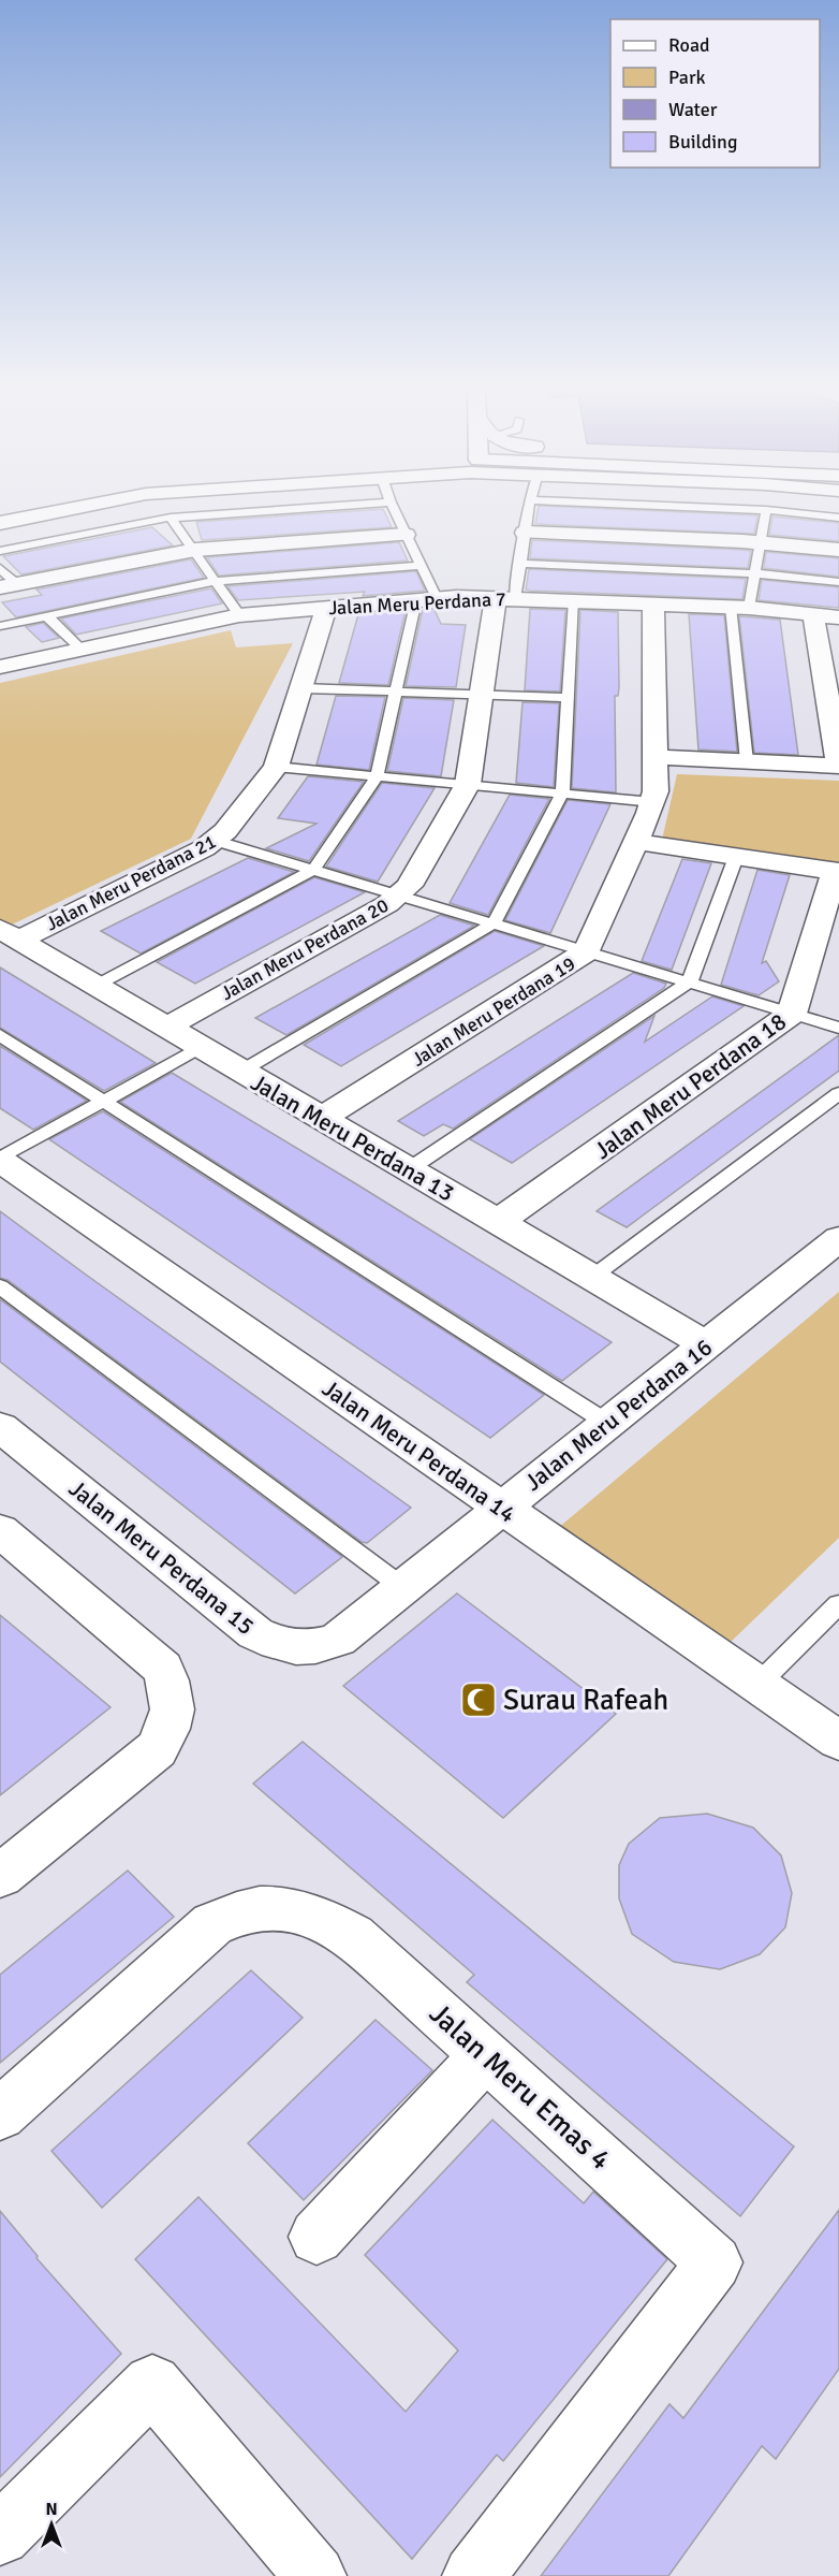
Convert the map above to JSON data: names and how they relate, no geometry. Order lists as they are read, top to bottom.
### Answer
{
  "streets": {
    "street": [
      "Jalan Meru Perdana 7",
      "Jalan Meru Perdana 21",
      "Jalan Meru Perdana 20",
      "Jalan Meru Perdana 19",
      "Jalan Meru Perdana 18",
      "Jalan Meru Perdana 13",
      "Jalan Meru Perdana 16",
      "Jalan Meru Perdana 14",
      "Jalan Meru Perdana 15",
      "Jalan Meru Emas 4"
    ]
  },
  "crossings": [
    ["Jalan Meru Perdana 7", "Jalan Meru Perdana 21"],
    ["Jalan Meru Perdana 7", "Jalan Meru Perdana 20"],
    ["Jalan Meru Perdana 7", "Jalan Meru Perdana 19"],
    ["Jalan Meru Perdana 21", "Jalan Meru Perdana 13"],
    ["Jalan Meru Perdana 20", "Jalan Meru Perdana 13"],
    ["Jalan Meru Perdana 19", "Jalan Meru Perdana 13"],
    ["Jalan Meru Perdana 18", "Jalan Meru Perdana 13"],
    ["Jalan Meru Perdana 13", "Jalan Meru Perdana 16"],
    ["Jalan Meru Perdana 16", "Jalan Meru Perdana 14"],
    ["Jalan Meru Perdana 16", "Jalan Meru Perdana 15"]
  ],
  "places": {
    "mosque": ["Surau Rafeah"]
  },
  "legend": [
    "Road",
    "Park",
    "Water",
    "Building"
  ],
  "north": "top"
}
